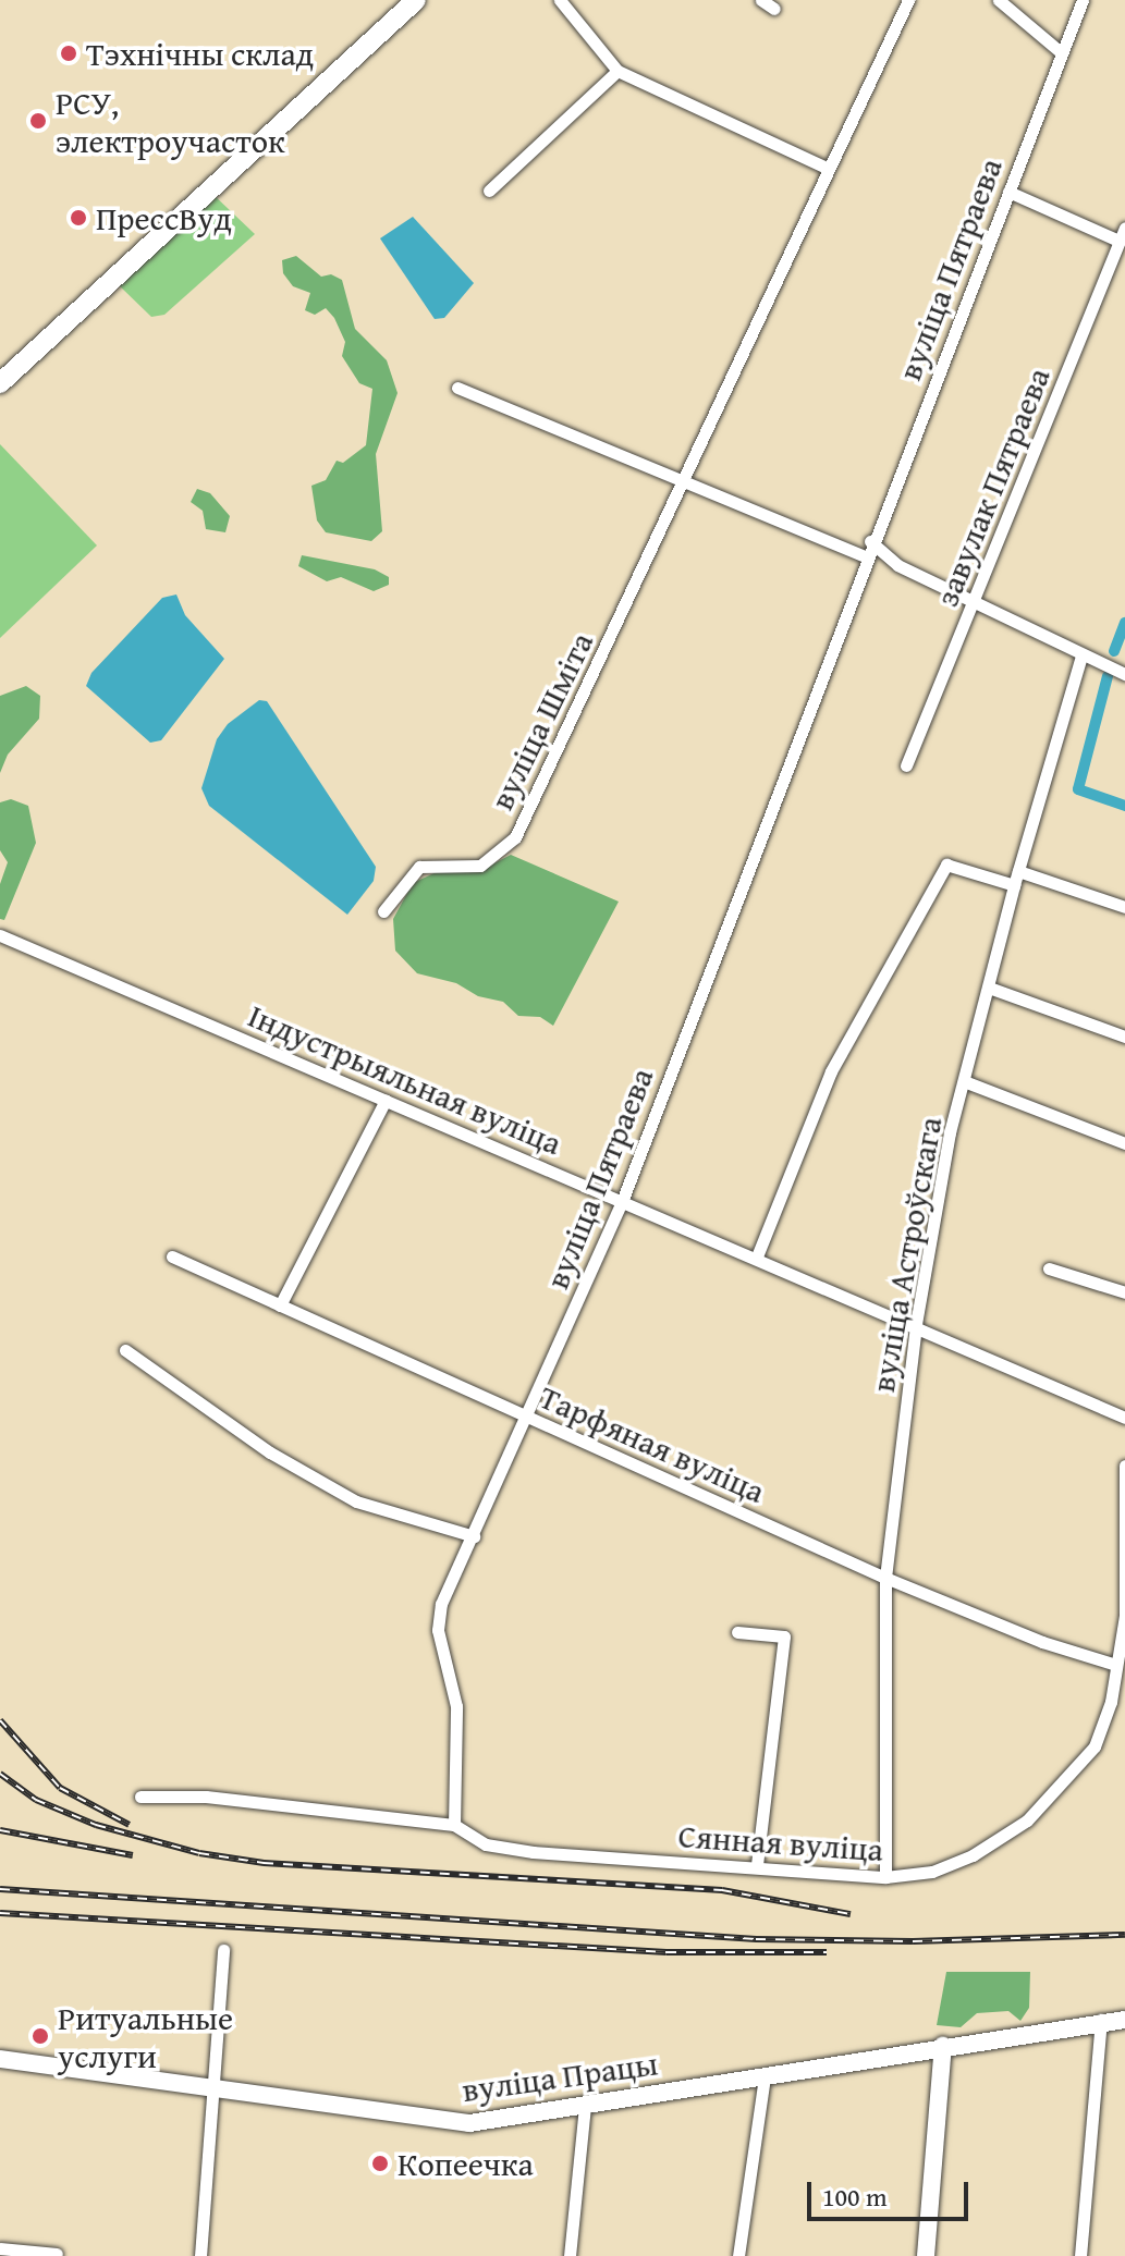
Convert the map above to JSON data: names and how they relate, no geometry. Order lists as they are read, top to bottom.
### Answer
{
  "streets": {
    "main road": ["вуліца Працы"],
    "street": [
      "вуліца Пятраева",
      "завулак Пятраева",
      "вуліца Шміта",
      "Індустрыяльная вуліца",
      "вуліца Астроўскага",
      "Тарфяная вуліца",
      "Сянная вуліца"
    ]
  },
  "crossings": [
    ["вуліца Пятраева", "Індустрыяльная вуліца"],
    ["вуліца Пятраева", "Тарфяная вуліца"],
    ["вуліца Пятраева", "Сянная вуліца"],
    ["Індустрыяльная вуліца", "вуліца Астроўскага"],
    ["вуліца Астроўскага", "Тарфяная вуліца"],
    ["вуліца Астроўскага", "Сянная вуліца"],
    ["Тарфяная вуліца", "Сянная вуліца"]
  ],
  "places": [
    "Тэхнічны склад",
    "РСУ, электроучасток",
    "ПрессВуд",
    "Ритуальные услуги",
    "Копеечка"
  ],
  "scale_bar": "100 m"
}
